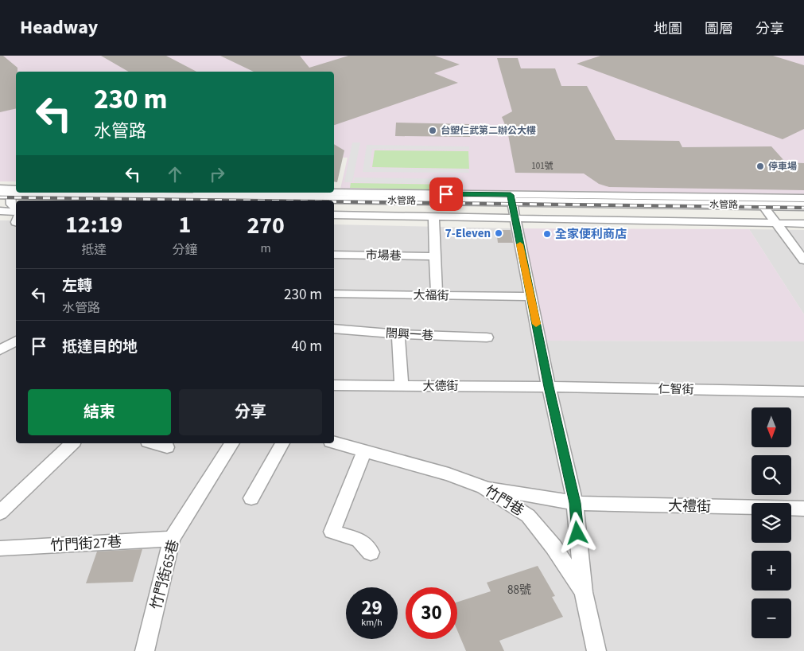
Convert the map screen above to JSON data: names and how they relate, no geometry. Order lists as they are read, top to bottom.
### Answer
{
  "streets": {
    "street": [
      "水管路",
      "市場巷",
      "大福街",
      "閤興一巷",
      "大德街",
      "仁智街",
      "竹門巷",
      "大禮街",
      "竹門街27巷",
      "竹門街65巷"
    ]
  },
  "crossings": [
    ["大德街", "仁智街"],
    ["竹門巷", "大禮街"],
    ["竹門街27巷", "竹門街65巷"]
  ],
  "places": [
    "台塑仁武第二辦公大樓",
    "停車場",
    "7-Eleven",
    "全家便利商店"
  ],
  "house_numbers": ["101號", "88號"],
  "north": "bottom",
  "page": {
    "header": "Headway",
    "nav": ["地圖", "圖層", "分享"],
    "turn": ["230 m", "水管路"],
    "eta": [
      "12:19",
      "抵達",
      "1",
      "分鐘",
      "270",
      "m"
    ],
    "list": [
      {
        "name": "左轉",
        "note": "水管路",
        "value": "230 m"
      },
      {
        "name": "抵達目的地",
        "value": "40 m"
      }
    ],
    "buttons": ["結束", "分享"],
    "map_buttons": ["+", "−"],
    "speed": "29 km/h",
    "limit": "30"
  }
}
